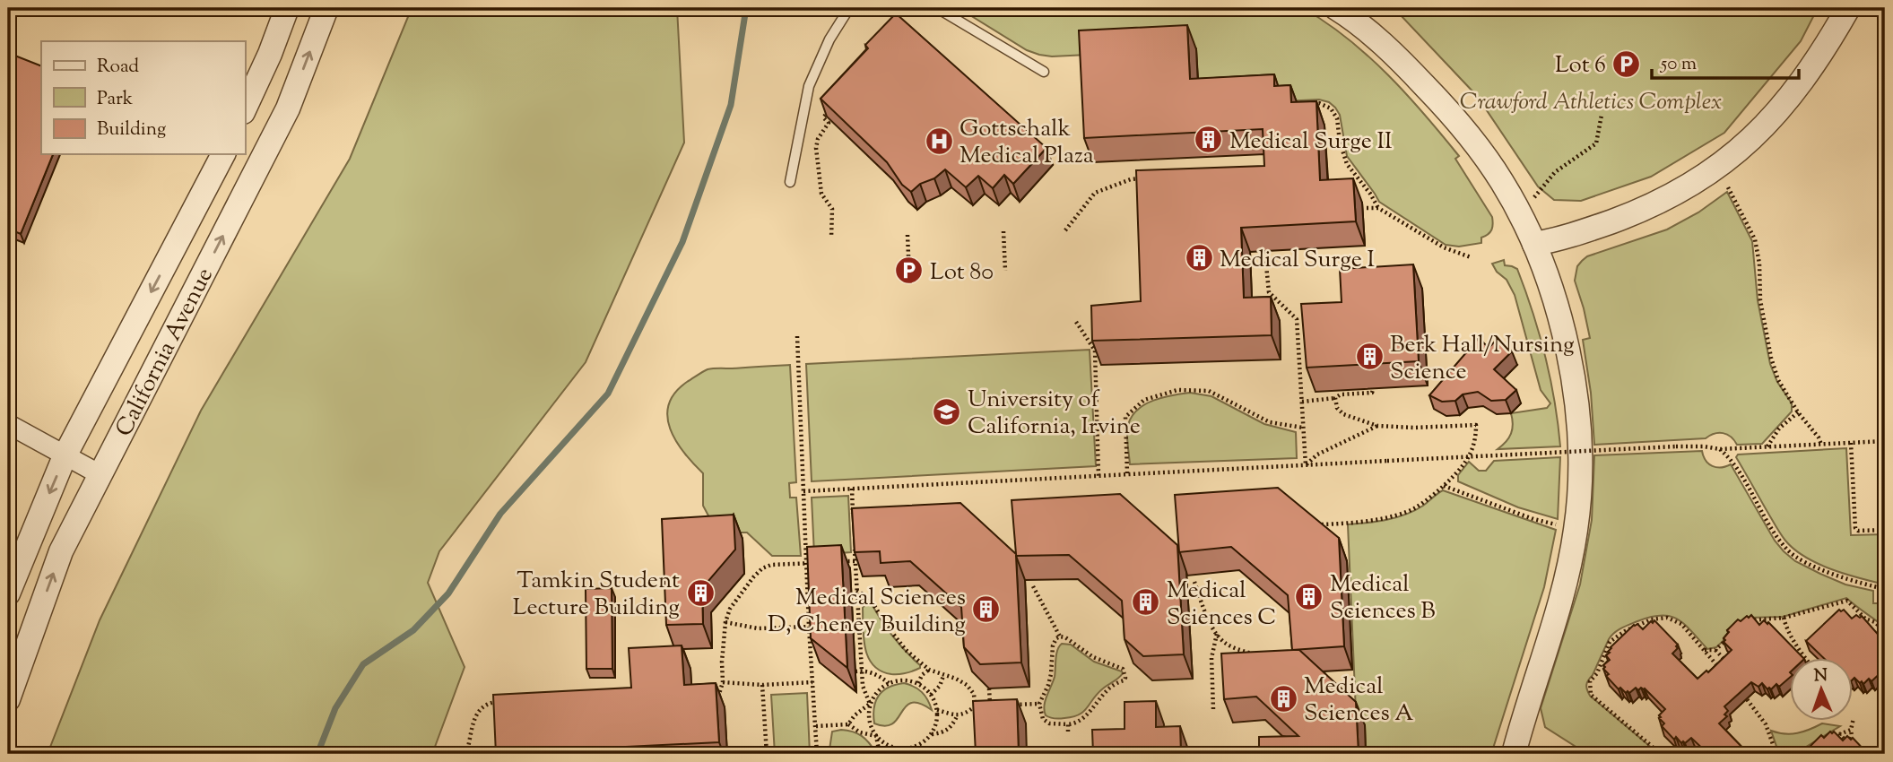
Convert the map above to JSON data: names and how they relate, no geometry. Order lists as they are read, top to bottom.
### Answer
{
  "streets": {
    "street": ["California Avenue"]
  },
  "parks": ["Crawford Athletics Complex"],
  "places": {
    "parking": ["Lot 6", "Lot 80"],
    "building": [
      "Medical Surge II",
      "Medical Surge I",
      "Berk Hall/Nursing Science",
      "Tamkin Student Lecture Building",
      "Medical Sciences B",
      "Medical Sciences C",
      "Medical Sciences D, Cheney Building",
      "Medical Sciences A"
    ],
    "hospital": ["Gottschalk Medical Plaza"],
    "school or university": ["University of California, Irvine"]
  },
  "legend": ["Road", "Park", "Building"],
  "scale_bar": "50 m",
  "north": "top"
}
